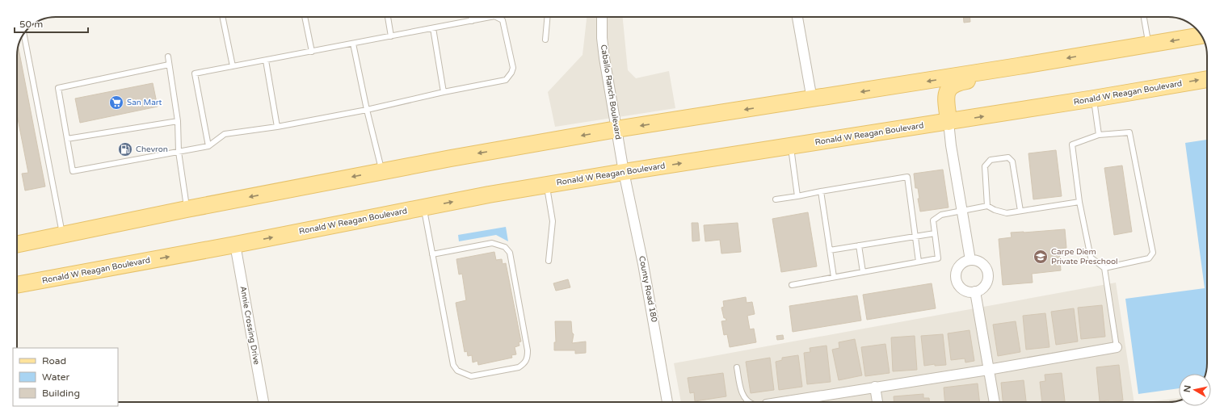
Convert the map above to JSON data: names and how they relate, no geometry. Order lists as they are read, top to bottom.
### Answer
{
  "streets": {
    "main road": ["Ronald W Reagan Boulevard"],
    "street": ["Caballo Ranch Boulevard", "County Road 180", "Annie Crossing Drive"]
  },
  "crossings": [
    ["Caballo Ranch Boulevard", "Ronald W Reagan Boulevard"],
    ["Caballo Ranch Boulevard", "County Road 180"],
    ["Ronald W Reagan Boulevard", "County Road 180"],
    ["Ronald W Reagan Boulevard", "Annie Crossing Drive"]
  ],
  "places": {
    "supermarket": ["San Mart"],
    "fuel station": ["Chevron"],
    "school or university": ["Carpe Diem Private Preschool"]
  },
  "legend": ["Road", "Water", "Building"],
  "scale_bar": "50 m",
  "north": "left"
}
